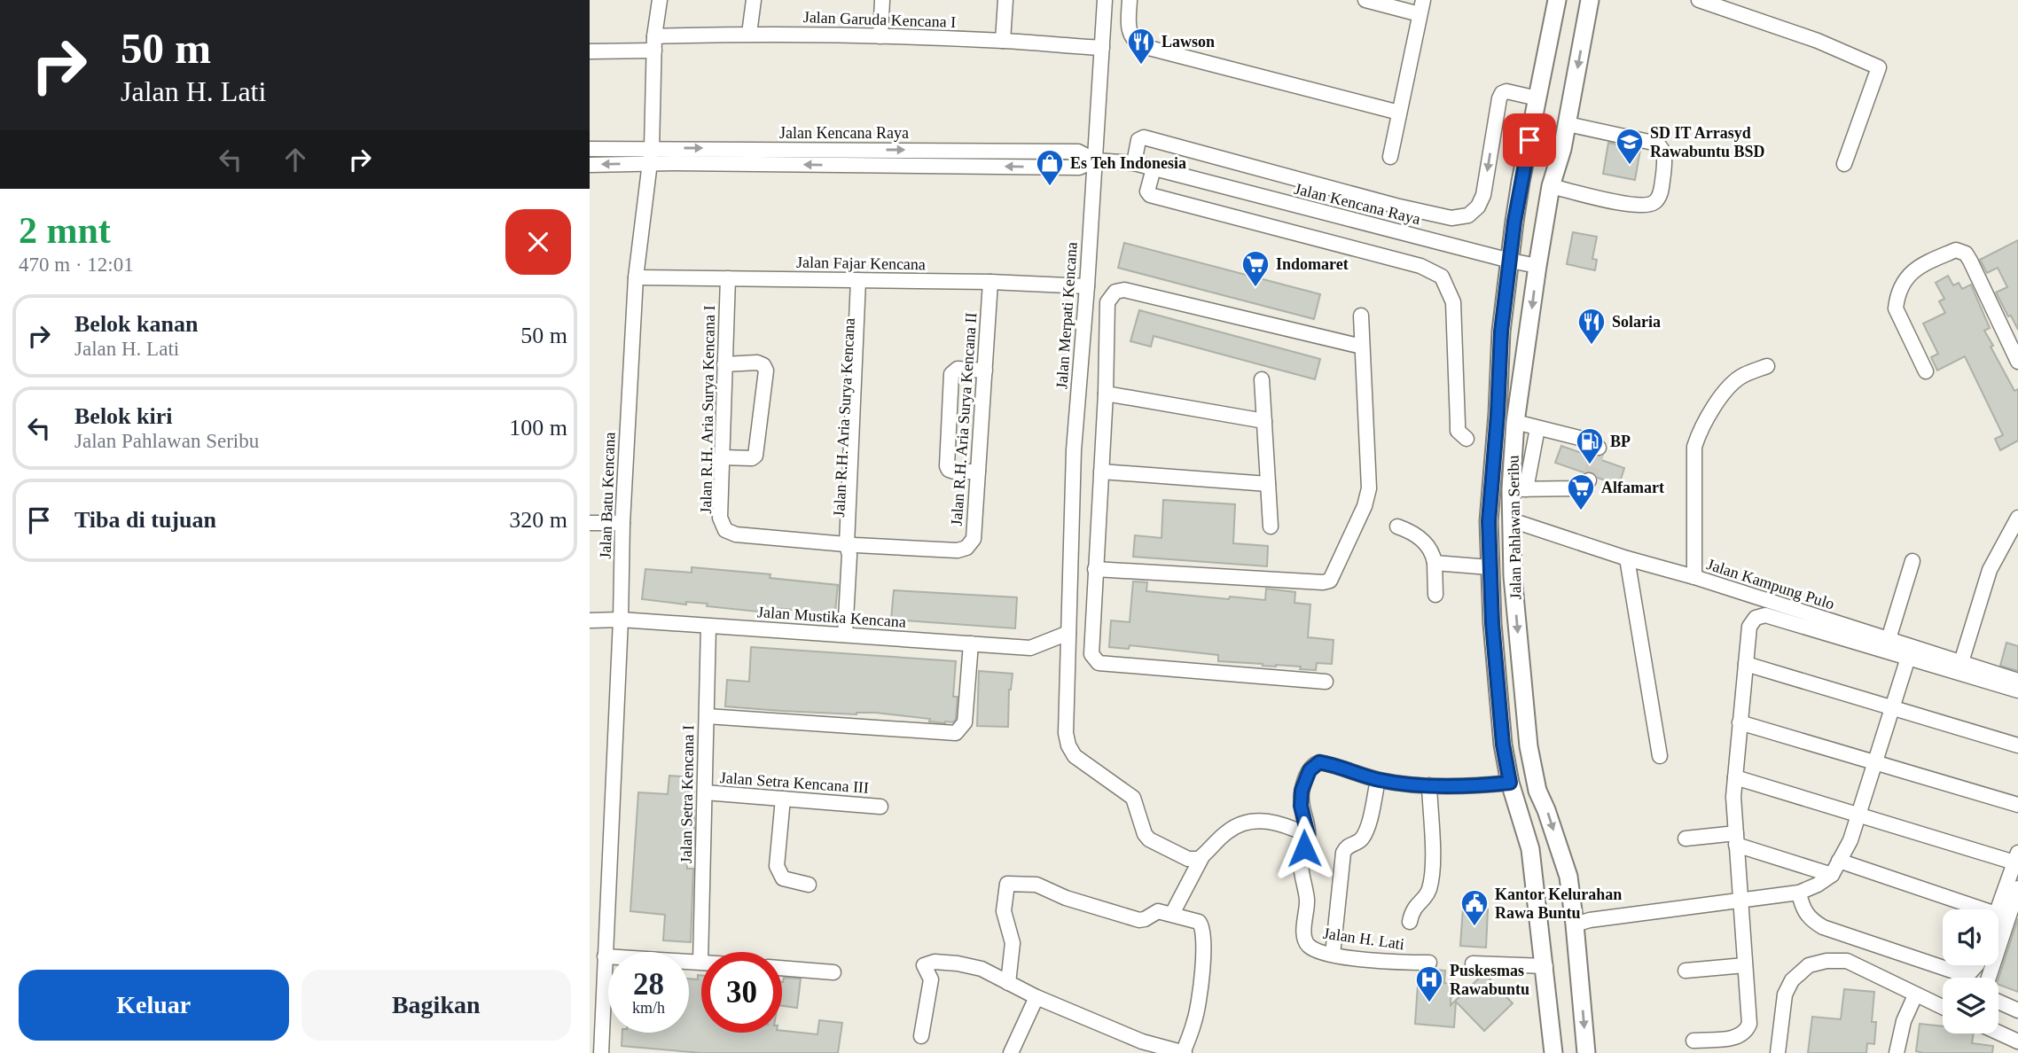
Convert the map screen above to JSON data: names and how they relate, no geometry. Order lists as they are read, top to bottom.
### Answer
{
  "streets": {
    "main road": ["Jalan Pahlawan Seribu"],
    "street": [
      "Jalan Garuda Kencana I",
      "Jalan Kencana Raya",
      "Jalan Fajar Kencana",
      "Jalan Merpati Kencana",
      "Jalan R.H. Aria Surya Kencana I",
      "Jalan R.H. Aria Surya Kencana",
      "Jalan R.H. Aria Surya Kencana II",
      "Jalan Batu Kencana",
      "Jalan Kampung Pulo",
      "Jalan Mustika Kencana",
      "Jalan Setra Kencana III",
      "Jalan Setra Kencana I",
      "Jalan H. Lati"
    ]
  },
  "crossings": [
    ["Jalan Garuda Kencana I", "Jalan Merpati Kencana"],
    ["Jalan Garuda Kencana I", "Jalan Batu Kencana"],
    ["Jalan Kencana Raya", "Jalan Merpati Kencana"],
    ["Jalan Kencana Raya", "Jalan Batu Kencana"],
    ["Jalan Kencana Raya", "Jalan Pahlawan Seribu"],
    ["Jalan Fajar Kencana", "Jalan Merpati Kencana"],
    ["Jalan Fajar Kencana", "Jalan R.H. Aria Surya Kencana I"],
    ["Jalan Fajar Kencana", "Jalan R.H. Aria Surya Kencana"],
    ["Jalan Fajar Kencana", "Jalan R.H. Aria Surya Kencana II"],
    ["Jalan Fajar Kencana", "Jalan Batu Kencana"],
    ["Jalan Merpati Kencana", "Jalan Mustika Kencana"],
    ["Jalan R.H. Aria Surya Kencana I", "Jalan R.H. Aria Surya Kencana"],
    ["Jalan R.H. Aria Surya Kencana I", "Jalan R.H. Aria Surya Kencana II"],
    ["Jalan R.H. Aria Surya Kencana", "Jalan R.H. Aria Surya Kencana II"],
    ["Jalan R.H. Aria Surya Kencana", "Jalan Mustika Kencana"],
    ["Jalan Batu Kencana", "Jalan Mustika Kencana"],
    ["Jalan Pahlawan Seribu", "Jalan Kampung Pulo"],
    ["Jalan Pahlawan Seribu", "Jalan H. Lati"],
    ["Jalan Mustika Kencana", "Jalan Setra Kencana I"],
    ["Jalan Setra Kencana III", "Jalan Setra Kencana I"]
  ],
  "places": {
    "restaurant": ["Lawson", "Solaria"],
    "school or university": ["SD IT Arrasyd Rawabuntu BSD"],
    "shop": ["Es Teh Indonesia"],
    "supermarket": ["Indomaret", "Alfamart"],
    "fuel station": ["BP"],
    "public building": ["Kantor Kelurahan Rawa Buntu"],
    "hospital": ["Puskesmas Rawabuntu"]
  },
  "page": {
    "turn": ["50 m", "Jalan H. Lati"],
    "heading": ["2 mnt", "470 m · 12:01"],
    "list": [
      {
        "name": "Belok kanan",
        "note": "Jalan H. Lati",
        "value": "50 m"
      },
      {
        "name": "Belok kiri",
        "note": "Jalan Pahlawan Seribu",
        "value": "100 m"
      },
      {
        "name": "Tiba di tujuan",
        "value": "320 m"
      }
    ],
    "speed": "28 km/h",
    "limit": "30",
    "buttons": ["Keluar", "Bagikan"]
  }
}
